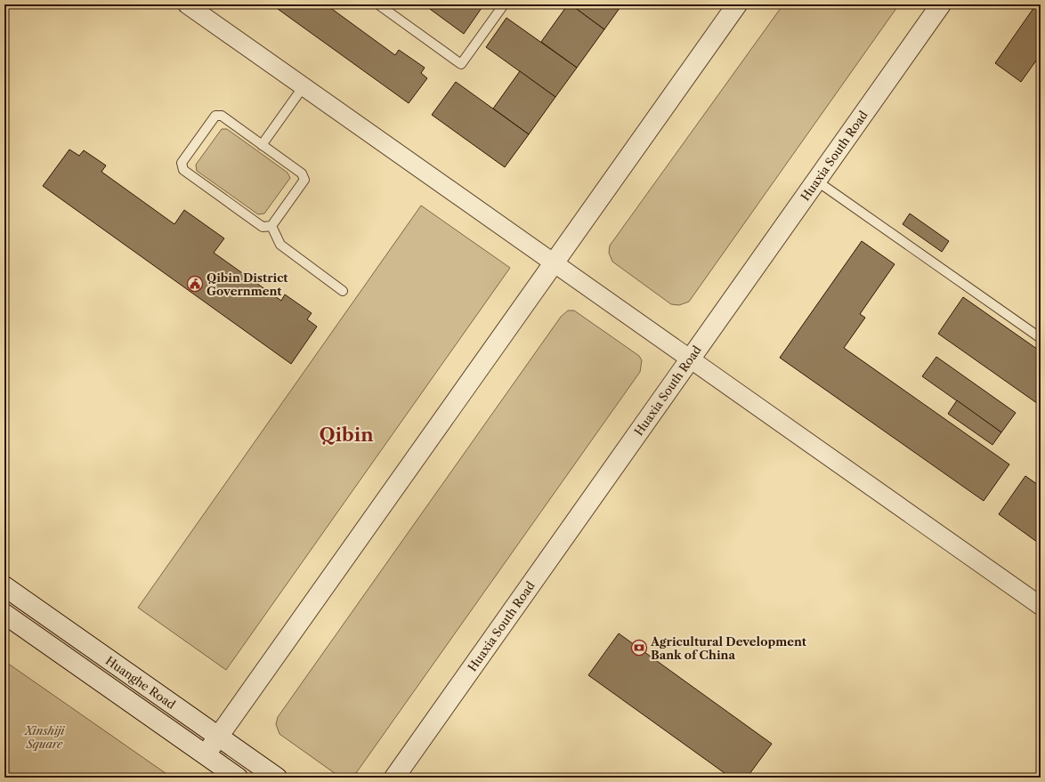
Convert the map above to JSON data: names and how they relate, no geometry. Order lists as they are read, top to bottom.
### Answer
{
  "streets": {
    "street": ["Huaxia South Road", "Huanghe Road"]
  },
  "districts": ["Qibin"],
  "parks": ["Xinshiji Square"],
  "places": {
    "public building": ["Qibin District Government"],
    "bank": ["Agricultural Development Bank of China"]
  }
}
